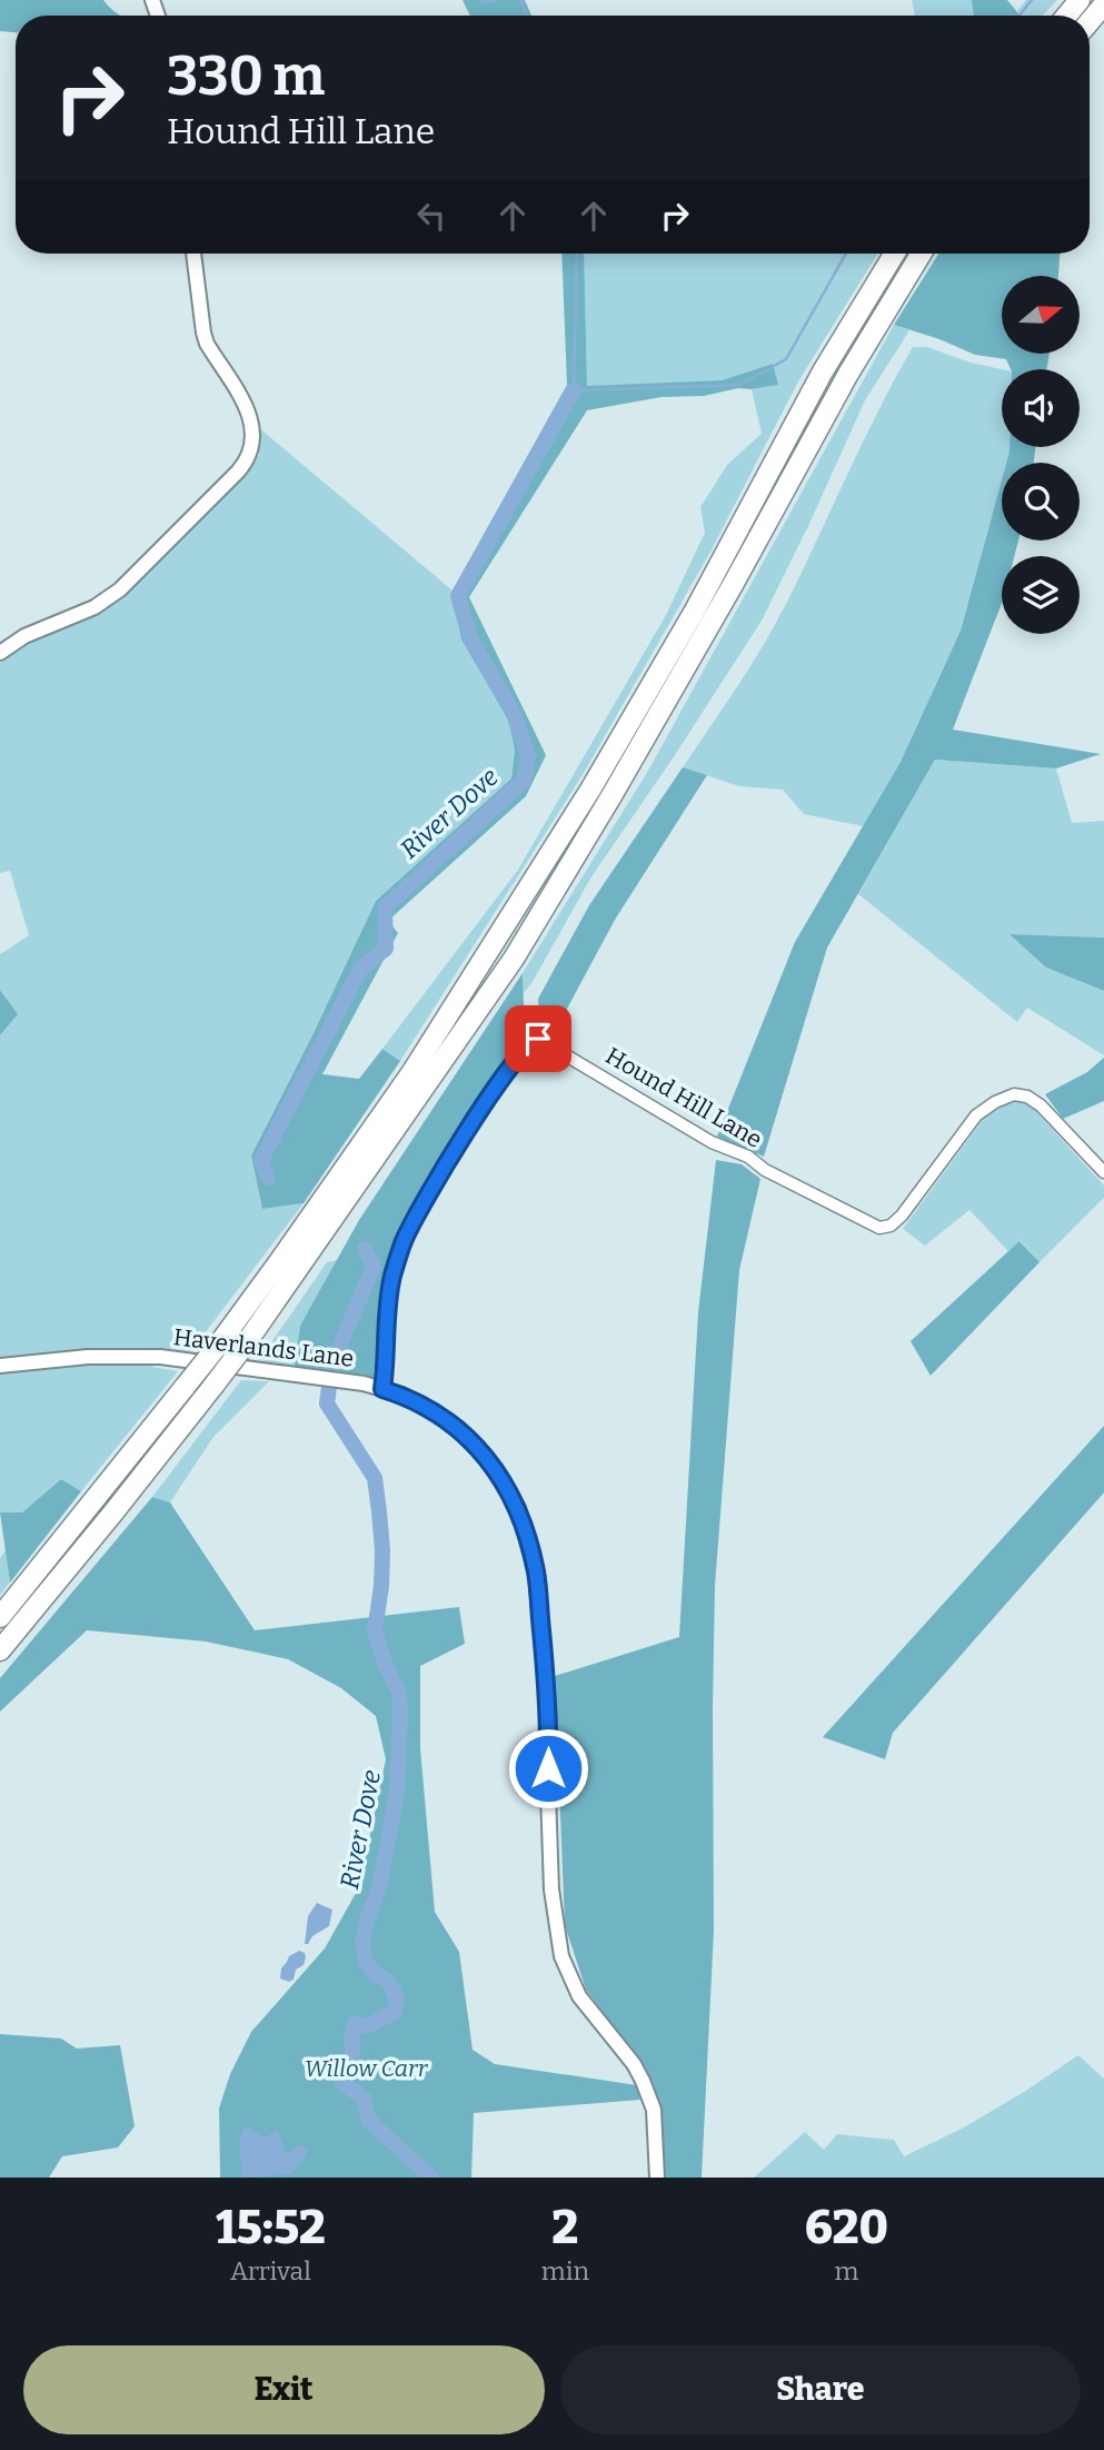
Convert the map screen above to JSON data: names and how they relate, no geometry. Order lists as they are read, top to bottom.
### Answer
{
  "streets": {
    "street": ["Hound Hill Lane", "Haverlands Lane"]
  },
  "crossings": [
    ["Hound Hill Lane", "Haverlands Lane"]
  ],
  "water": ["River Dove"],
  "parks": ["Willow Carr"],
  "north": "right",
  "page": {
    "turn": ["330 m", "Hound Hill Lane"],
    "eta": [
      "15:52",
      "Arrival",
      "2",
      "min",
      "620",
      "m"
    ],
    "buttons": ["Exit", "Share"]
  }
}
